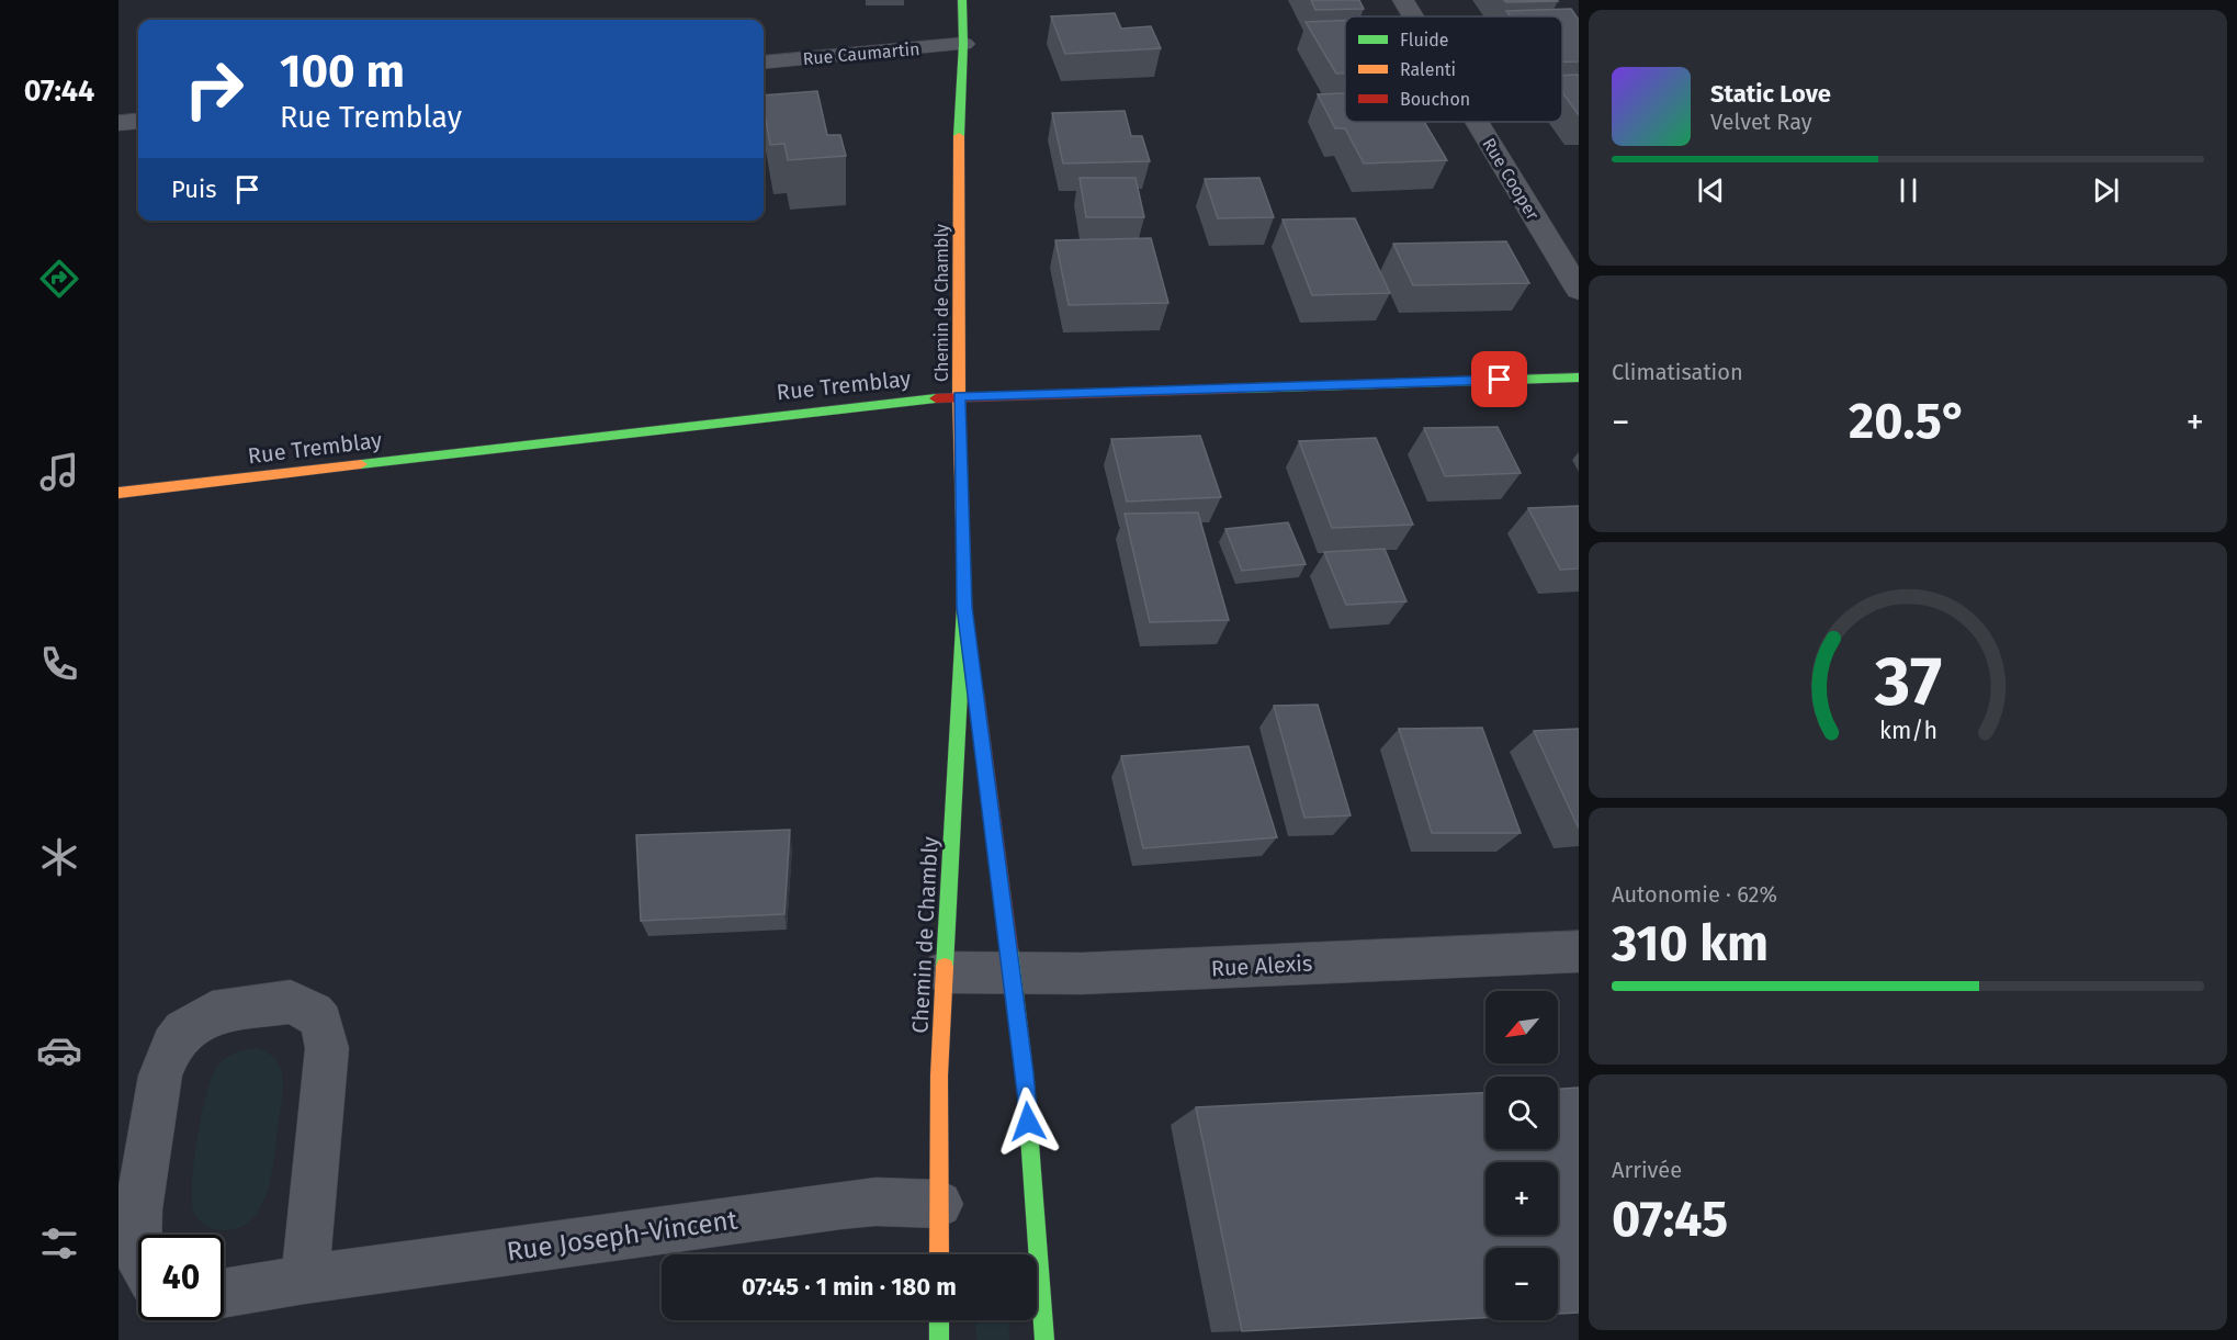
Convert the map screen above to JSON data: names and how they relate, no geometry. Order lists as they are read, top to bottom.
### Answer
{
  "streets": {
    "street": [
      "Rue Caumartin",
      "Rue Cooper",
      "Chemin de Chambly",
      "Rue Tremblay",
      "Rue Alexis",
      "Rue Joseph-Vincent"
    ]
  },
  "crossings": [
    ["Rue Caumartin", "Chemin de Chambly"],
    ["Chemin de Chambly", "Rue Tremblay"],
    ["Chemin de Chambly", "Rue Alexis"],
    ["Chemin de Chambly", "Rue Joseph-Vincent"]
  ],
  "legend": ["Fluide", "Ralenti", "Bouchon"],
  "north": "bottom left",
  "page": {
    "tabs": "07:44",
    "turn": ["100 m", "Rue Tremblay"],
    "song": ["Static Love", "Velvet Ray"],
    "then": "Puis",
    "tile": [
      "Climatisation",
      ["Autonomie · 62%", "310 km"],
      ["Arrivée", "07:45"]
    ],
    "heat": ["−", "20.5°", "+"],
    "map_buttons": ["+", "−"],
    "limit": "40",
    "trip": "07:45 · 1 min · 180 m",
    "gauge": ["37", "km/h"]
  }
}
